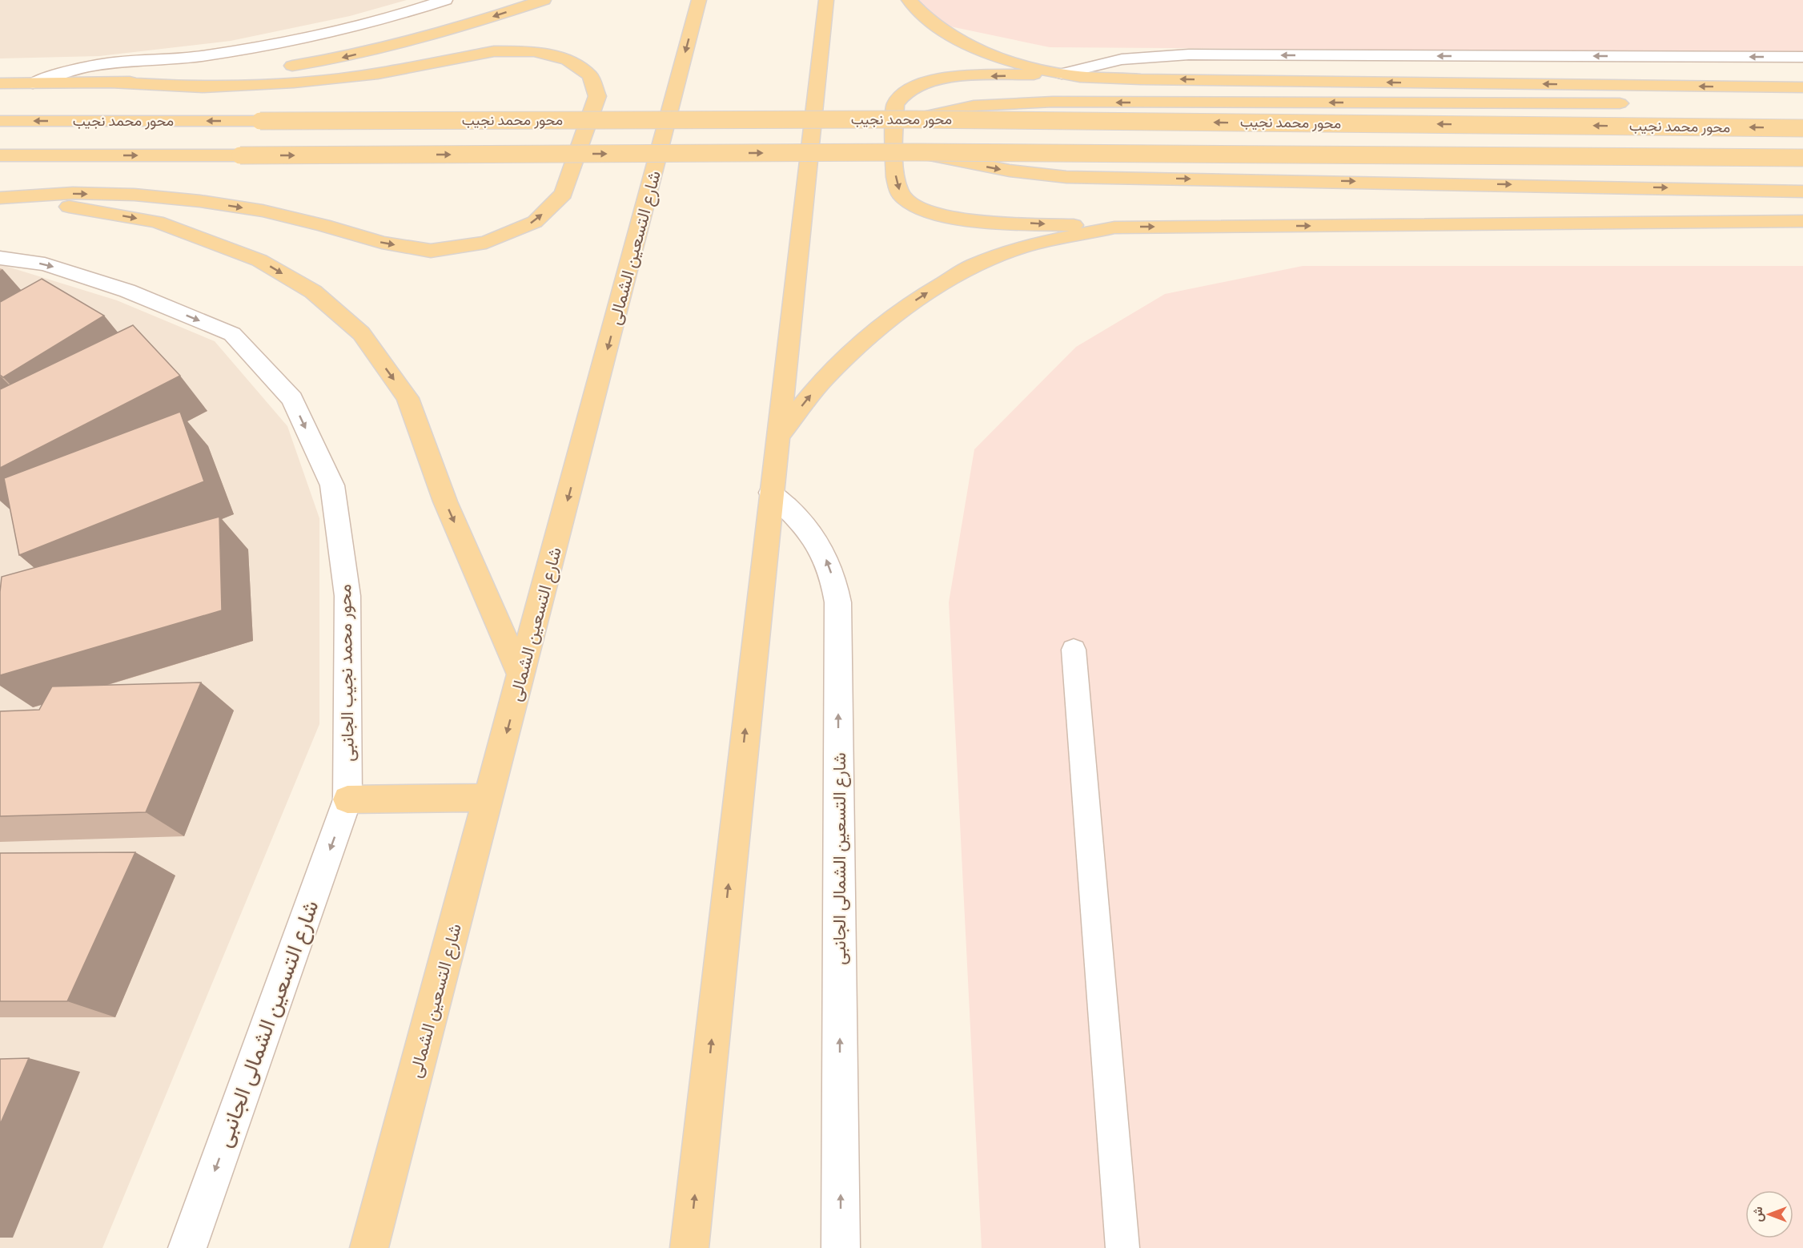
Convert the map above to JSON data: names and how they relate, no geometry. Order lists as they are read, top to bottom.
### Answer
{
  "streets": {
    "main road": ["محور محمد نجيب", "شارع التسعين الشمالى"],
    "street": ["محور محمد نجيب الجانبى", "شارع التسعين الشمالى الجانبى"]
  },
  "crossings": [
    ["محور محمد نجيب الجانبى", "شارع التسعين الشمالى الجانبى"]
  ],
  "one_way": ["محور محمد نجيب الجانبى"],
  "north": "left"
}
